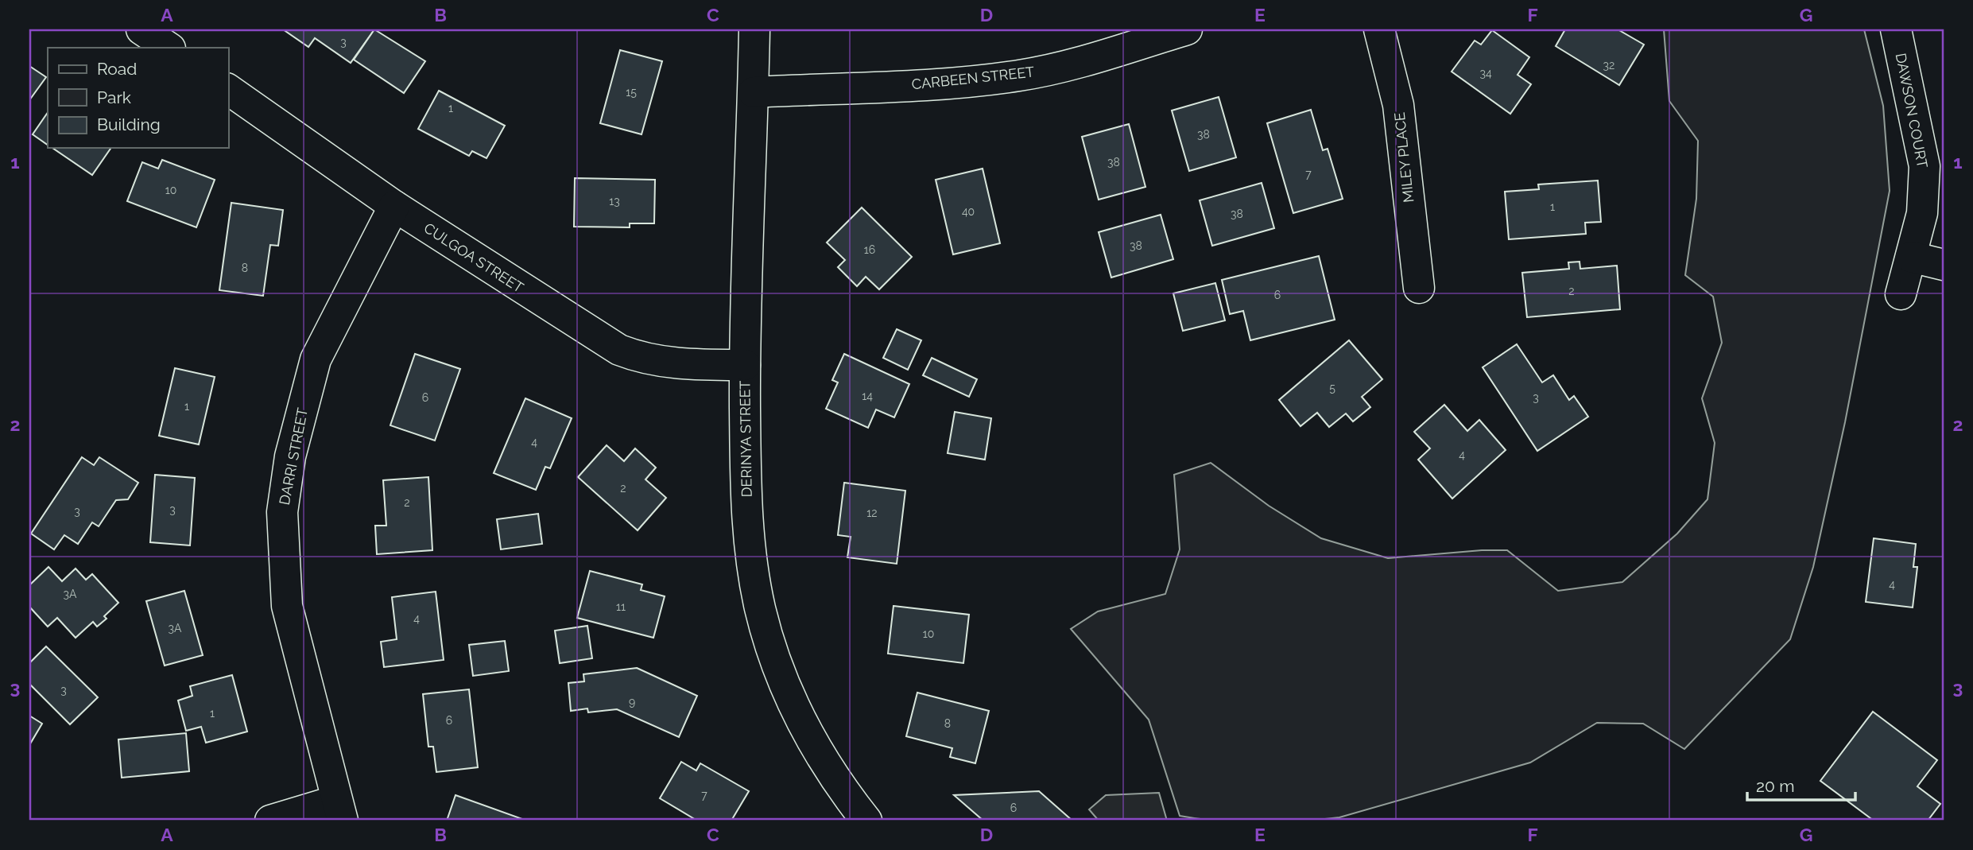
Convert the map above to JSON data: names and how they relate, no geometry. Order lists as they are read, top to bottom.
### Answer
{
  "streets": {
    "street": [
      "CARBEEN STREET",
      "DAWSON COURT",
      "MILEY PLACE",
      "CULGOA STREET",
      "DERINYA STREET",
      "DARRI STREET"
    ]
  },
  "crossings": [
    ["CARBEEN STREET", "DERINYA STREET"],
    ["CULGOA STREET", "DERINYA STREET"],
    ["CULGOA STREET", "DARRI STREET"]
  ],
  "house_numbers": [
    "3",
    "32",
    "34",
    "15",
    "1",
    "38",
    "38",
    "7",
    "10",
    "13",
    "1",
    "40",
    "38",
    "38",
    "16",
    "8",
    "2",
    "6",
    "5",
    "14",
    "6",
    "3",
    "1",
    "4",
    "4",
    "2",
    "2",
    "3",
    "3",
    "12",
    "4",
    "3A",
    "11",
    "4",
    "3A",
    "10",
    "3",
    "9",
    "1",
    "6",
    "8",
    "7",
    "6"
  ],
  "legend": ["Road", "Park", "Building"],
  "scale_bar": "20 m",
  "grid": {
    "columns": [
      "A",
      "B",
      "C",
      "D",
      "E",
      "F",
      "G"
    ],
    "rows": ["1", "2", "3"]
  }
}
